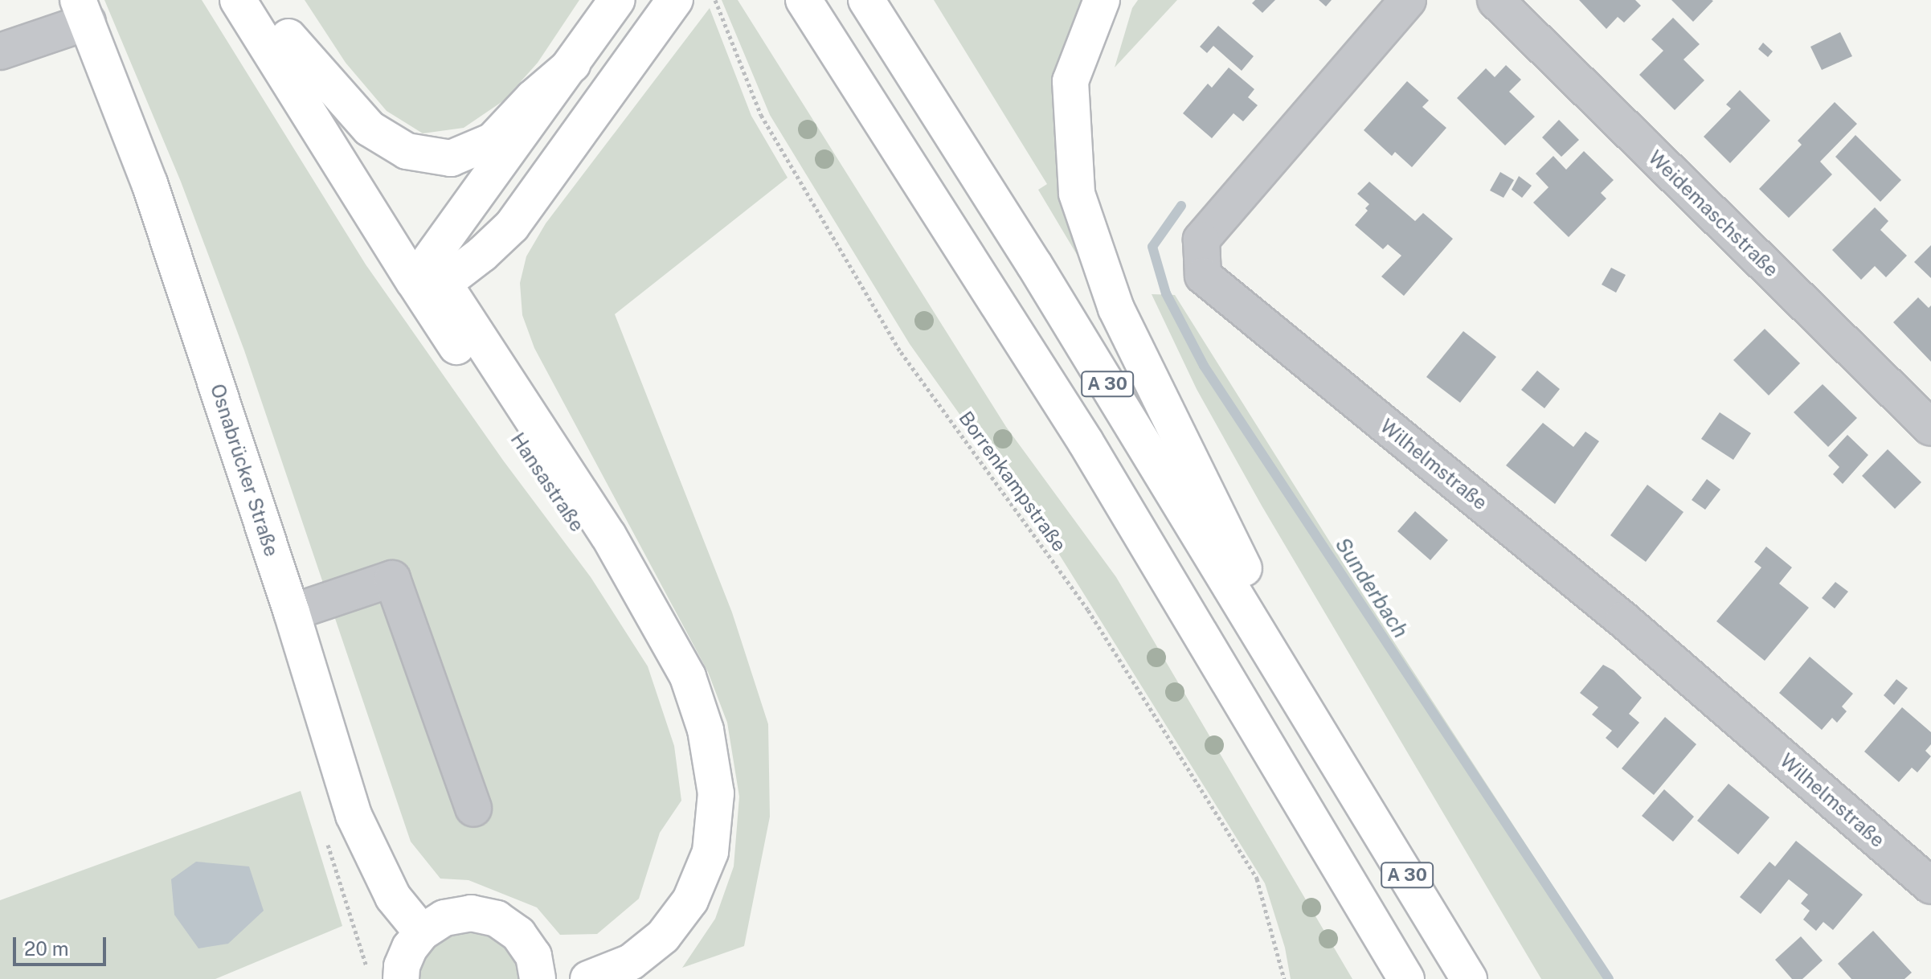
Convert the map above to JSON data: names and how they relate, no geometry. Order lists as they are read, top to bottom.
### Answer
{
  "streets": {
    "main road": ["A 30", "Osnabrücker Straße", "Hansastraße"],
    "street": ["Weidemaschstraße", "Wilhelmstraße"],
    "path": ["Borrenkampstraße"]
  },
  "water": ["Sunderbach"],
  "scale_bar": "20 m"
}
